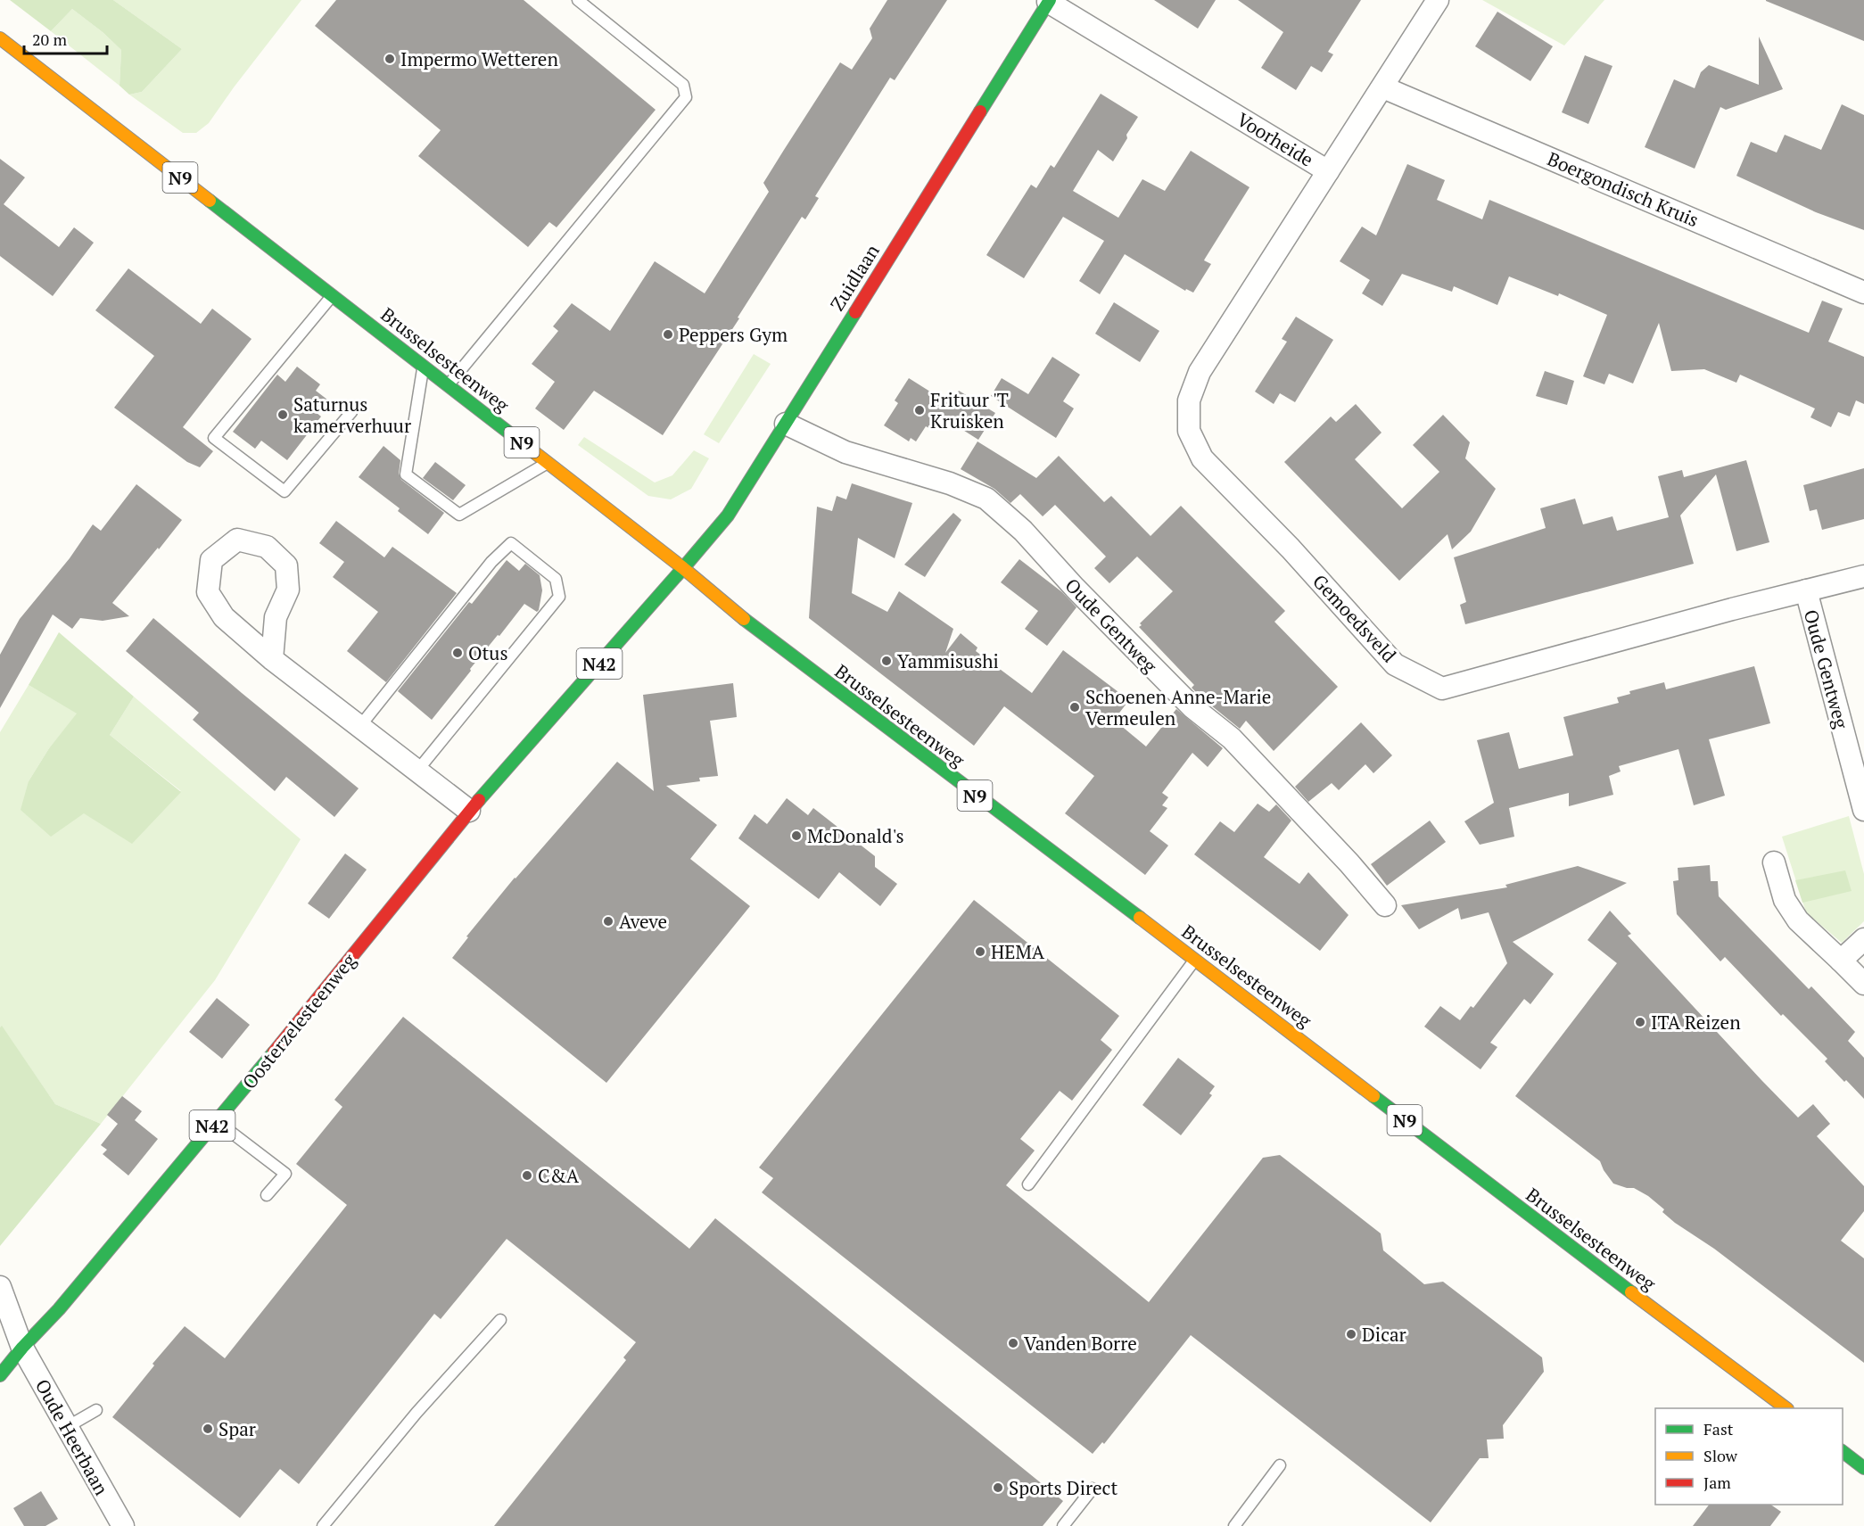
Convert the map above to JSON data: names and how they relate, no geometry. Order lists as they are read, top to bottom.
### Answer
{
  "streets": {
    "main road": [
      "N9",
      "Zuidlaan",
      "Brusselsesteenweg",
      "N42",
      "Oosterzelesteenweg"
    ],
    "street": [
      "Voorheide",
      "Boergondisch Kruis",
      "Gemoedsveld",
      "Oude Gentweg",
      "Oude Heerbaan"
    ]
  },
  "crossings": [
    ["Voorheide", "Boergondisch Kruis"],
    ["Voorheide", "Zuidlaan"],
    ["Voorheide", "Gemoedsveld"],
    ["Zuidlaan", "Brusselsesteenweg"],
    ["Zuidlaan", "Oude Gentweg"],
    ["Zuidlaan", "Oosterzelesteenweg"],
    ["Brusselsesteenweg", "Oosterzelesteenweg"],
    ["Gemoedsveld", "Oude Gentweg"],
    ["Oosterzelesteenweg", "Oude Heerbaan"]
  ],
  "places": [
    "Impermo Wetteren",
    "Peppers Gym",
    "Frituur 'T Kruisken",
    "Saturnus kamerverhuur",
    "Otus",
    "Yammisushi",
    "Schoenen Anne-Marie Vermeulen",
    "McDonald's",
    "Aveve",
    "HEMA",
    "ITA Reizen",
    "C&A",
    "Dicar",
    "Vanden Borre",
    "Spar",
    "Sports Direct"
  ],
  "legend": ["Fast", "Slow", "Jam"],
  "scale_bar": "20 m"
}
